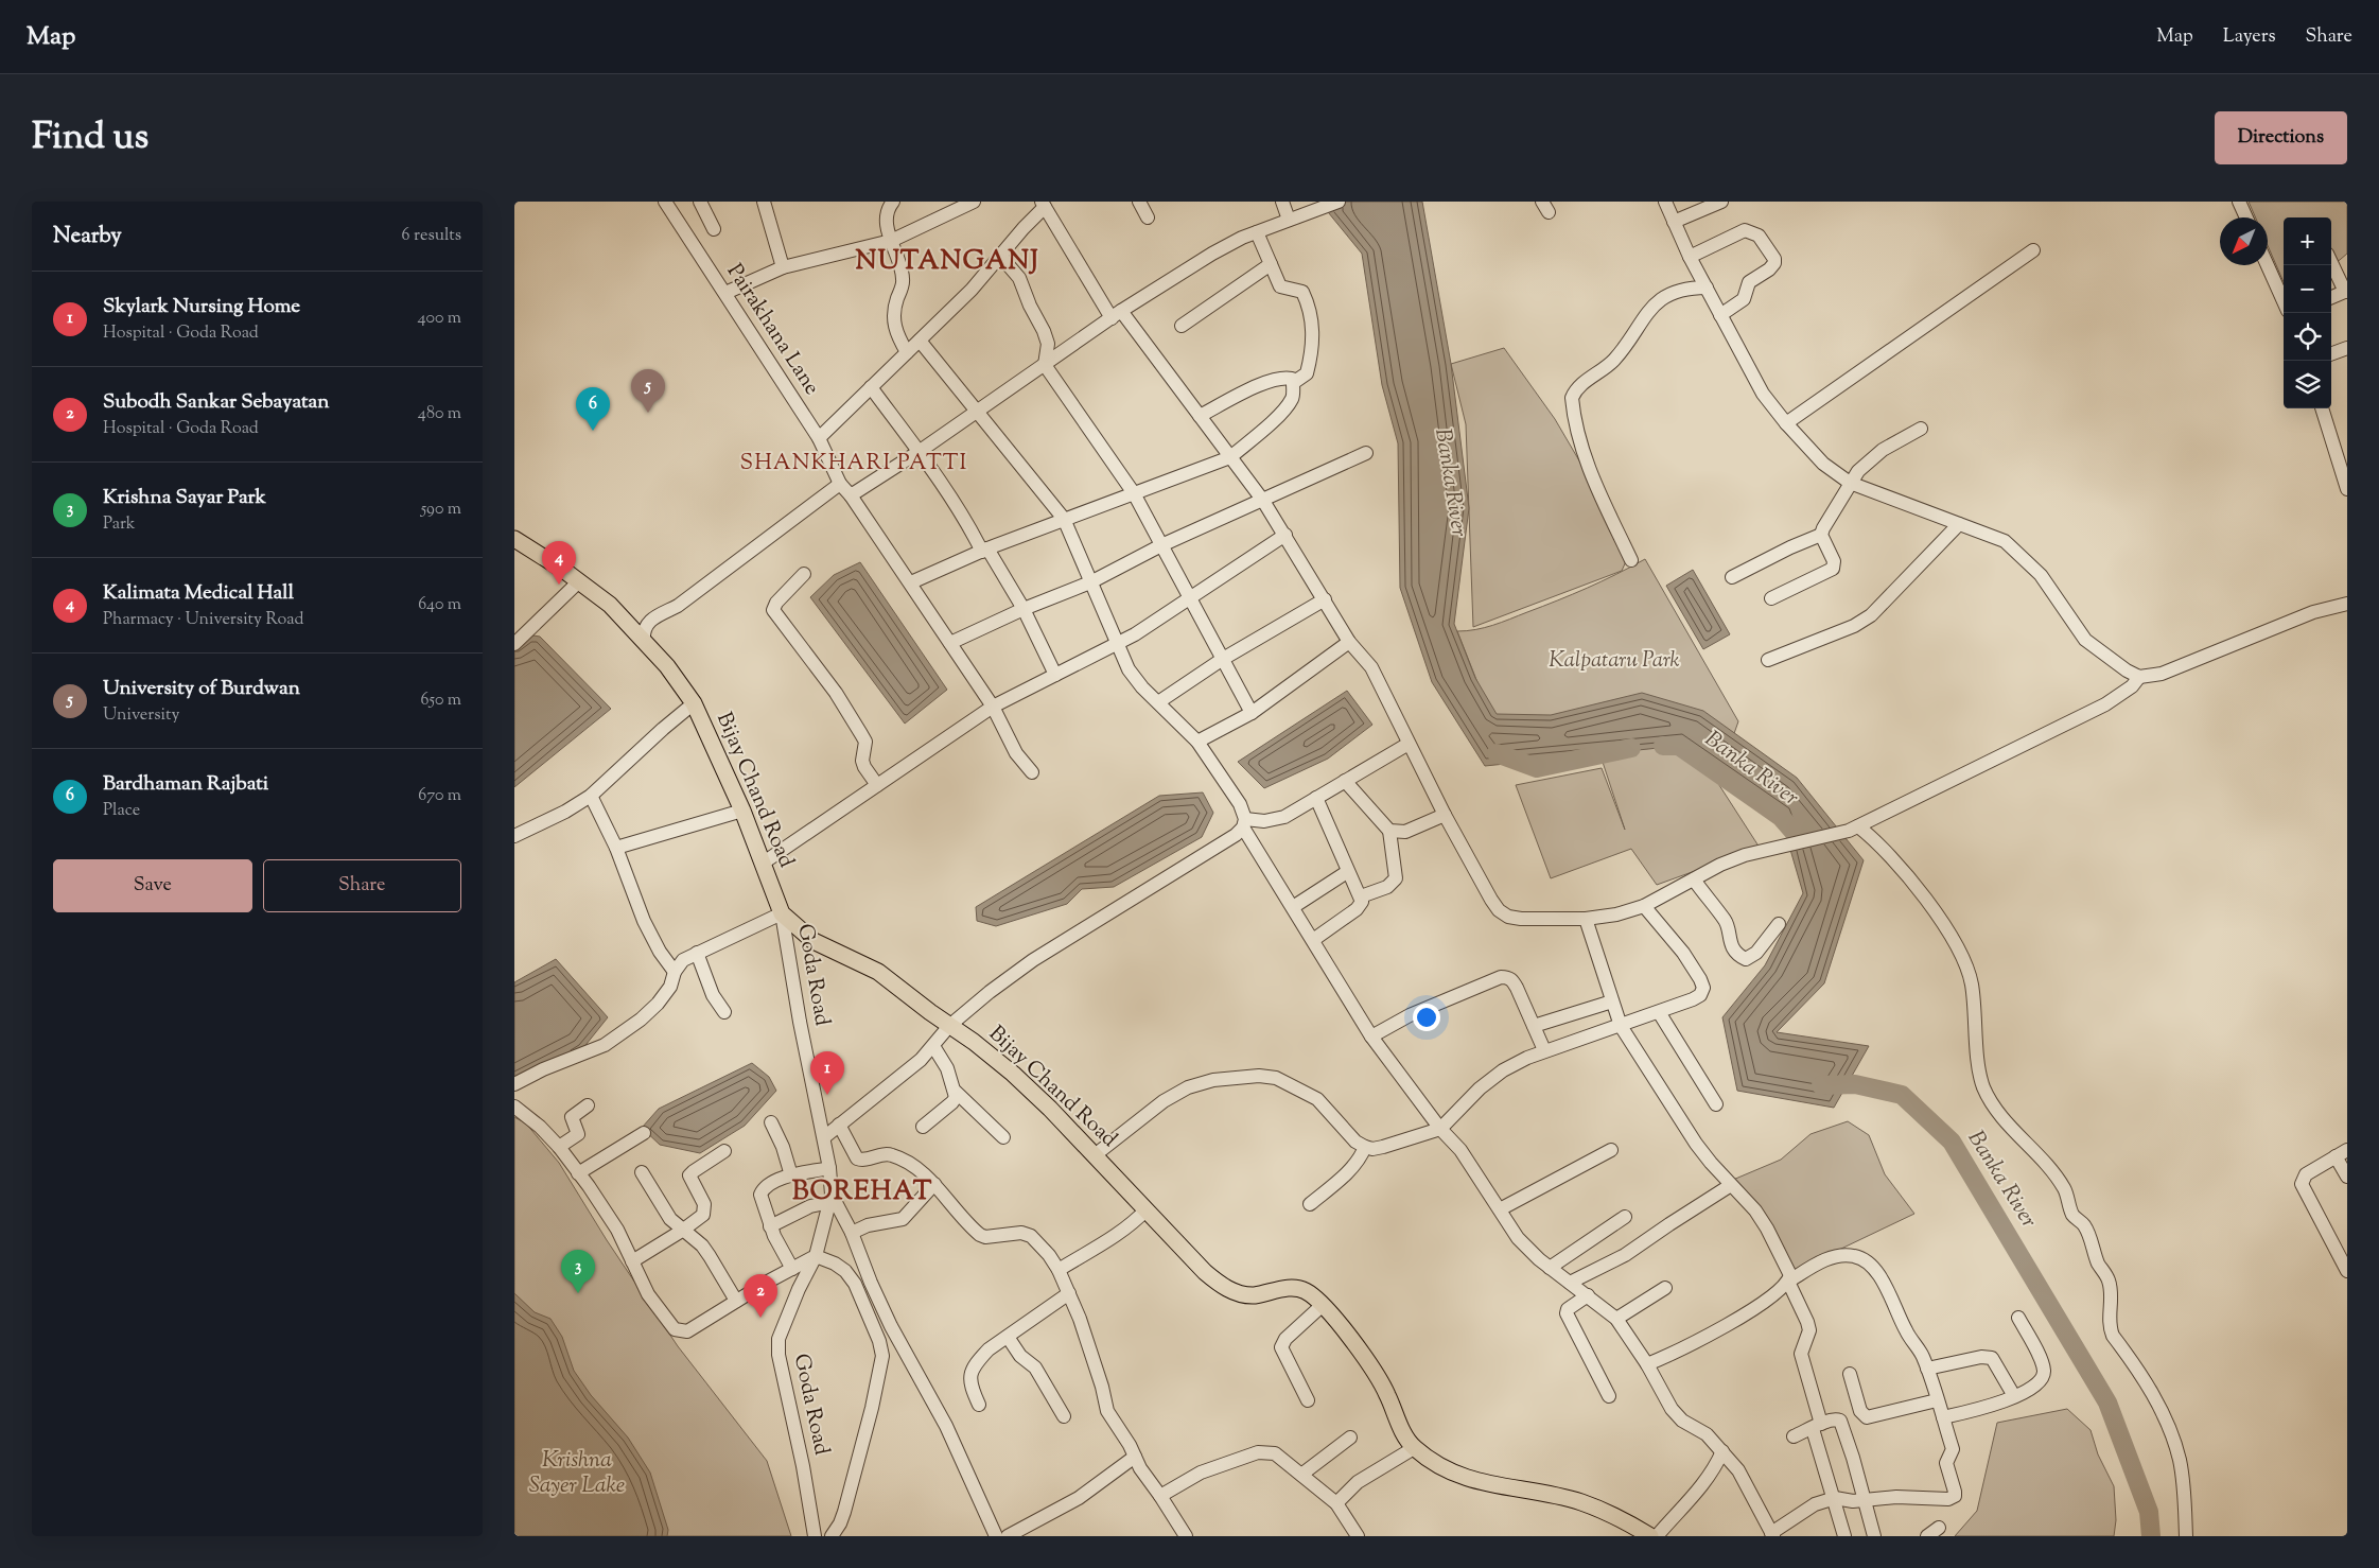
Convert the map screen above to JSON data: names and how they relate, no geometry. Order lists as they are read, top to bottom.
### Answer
{
  "streets": {
    "main road": ["Bijay Chand Road"],
    "street": ["Pairakhana Lane", "Goda Road"]
  },
  "crossings": [
    ["Bijay Chand Road", "Goda Road"]
  ],
  "districts": ["NUTANGANJ", "SHANKHARI PATTI", "BOREHAT"],
  "water": ["Banka River", "Krishna Sayer Lake"],
  "parks": ["Kalpataru Park"],
  "north": "bottom left",
  "page": {
    "header": "Map",
    "nav": ["Map", "Layers", "Share"],
    "title": "Find us",
    "buttons": [
      "Directions",
      ["Save", "Share"]
    ],
    "heading": ["Nearby", "6 results"],
    "map_buttons": ["+", "−"],
    "list": [
      {
        "mark": "1",
        "name": "Skylark Nursing Home",
        "note": "Hospital · Goda Road",
        "value": "400 m"
      },
      {
        "mark": "2",
        "name": "Subodh Sankar Sebayatan",
        "note": "Hospital · Goda Road",
        "value": "480 m"
      },
      {
        "mark": "3",
        "name": "Krishna Sayar Park",
        "note": "Park",
        "value": "590 m"
      },
      {
        "mark": "4",
        "name": "Kalimata Medical Hall",
        "note": "Pharmacy · University Road",
        "value": "640 m"
      },
      {
        "mark": "5",
        "name": "University of Burdwan",
        "note": "University",
        "value": "650 m"
      },
      {
        "mark": "6",
        "name": "Bardhaman Rajbati",
        "note": "Place",
        "value": "670 m"
      }
    ],
    "pins": [
      "5",
      "6",
      "4",
      "1",
      "3",
      "2"
    ]
  }
}
